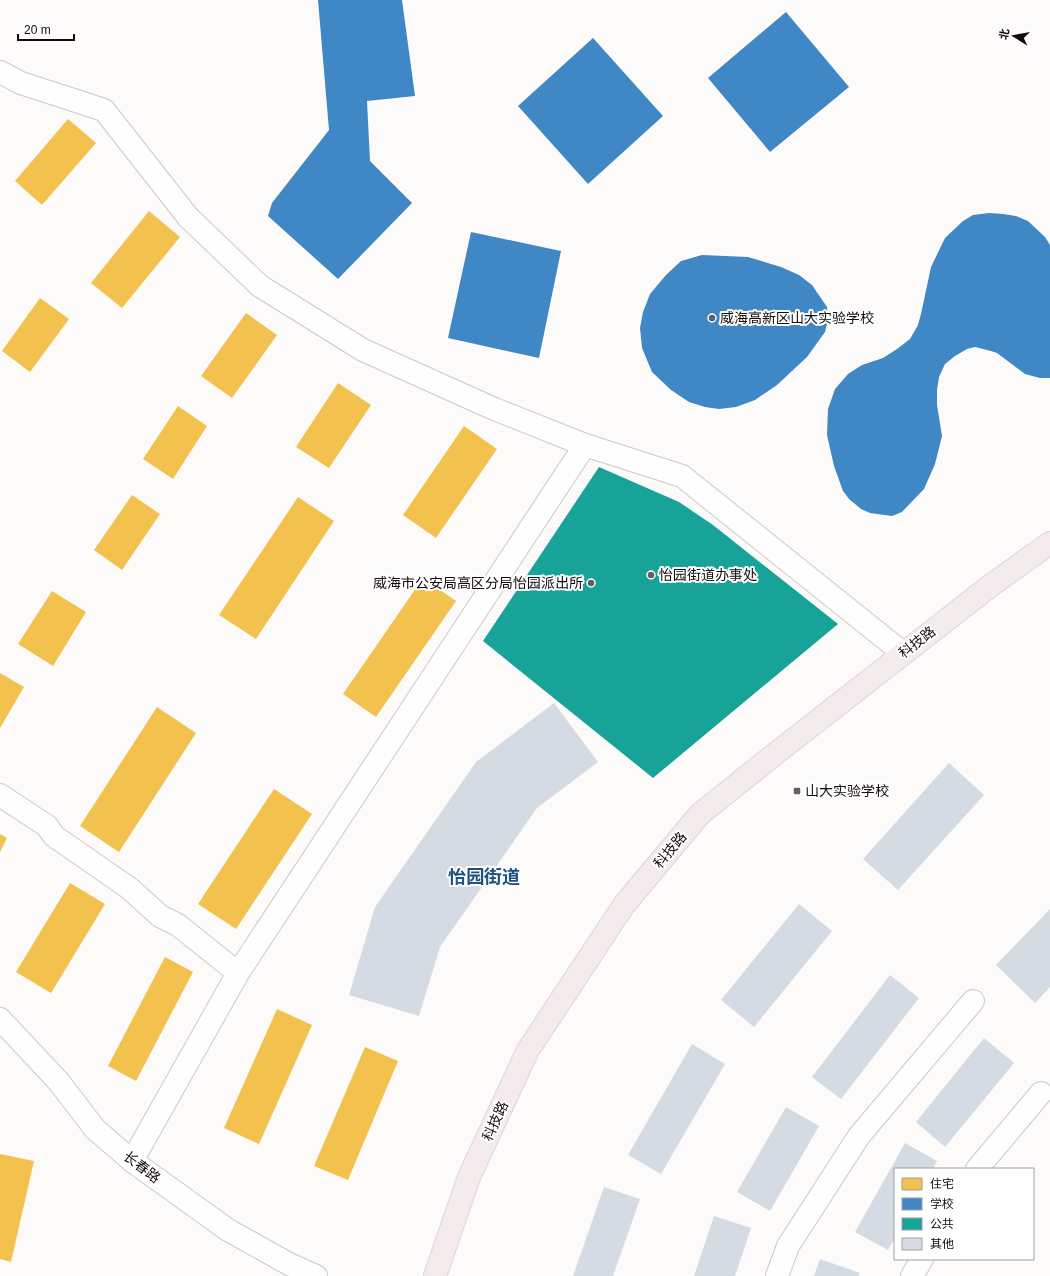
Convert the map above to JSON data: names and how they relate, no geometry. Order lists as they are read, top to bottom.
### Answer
{
  "streets": {
    "main road": ["科技路"],
    "street": ["长春路"]
  },
  "districts": ["怡园街道"],
  "places": {
    "other": ["威海高新区山大实验学校", "怡园街道办事处", "威海市公安局高区分局怡园派出所"],
    "transit": ["山大实验学校"]
  },
  "legend": [
    "住宅",
    "学校",
    "公共",
    "其他"
  ],
  "scale_bar": "20 m",
  "north": "left"
}
